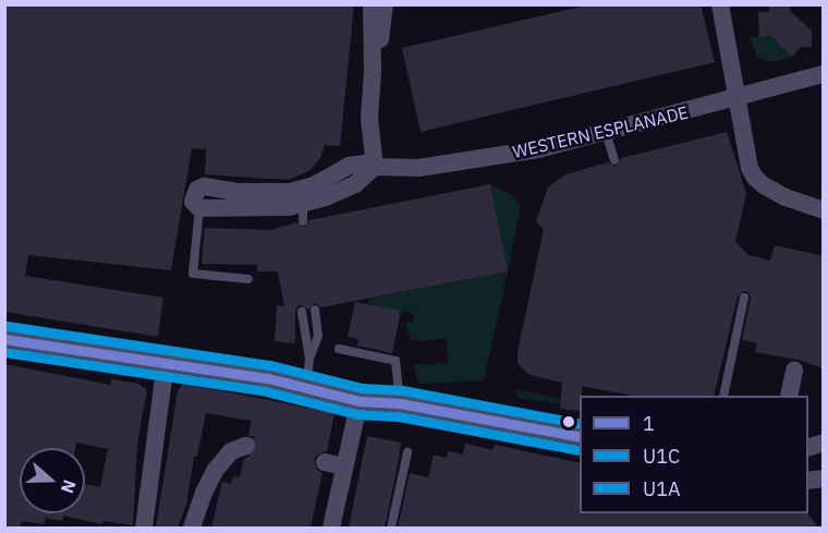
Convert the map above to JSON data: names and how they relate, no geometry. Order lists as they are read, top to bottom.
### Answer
{
  "streets": {
    "street": ["WESTERN ESPLANADE"]
  },
  "lines": ["transit line U1A", "transit line 1", "transit line U1C"],
  "legend": ["1", "U1C", "U1A"],
  "north": "right"
}
